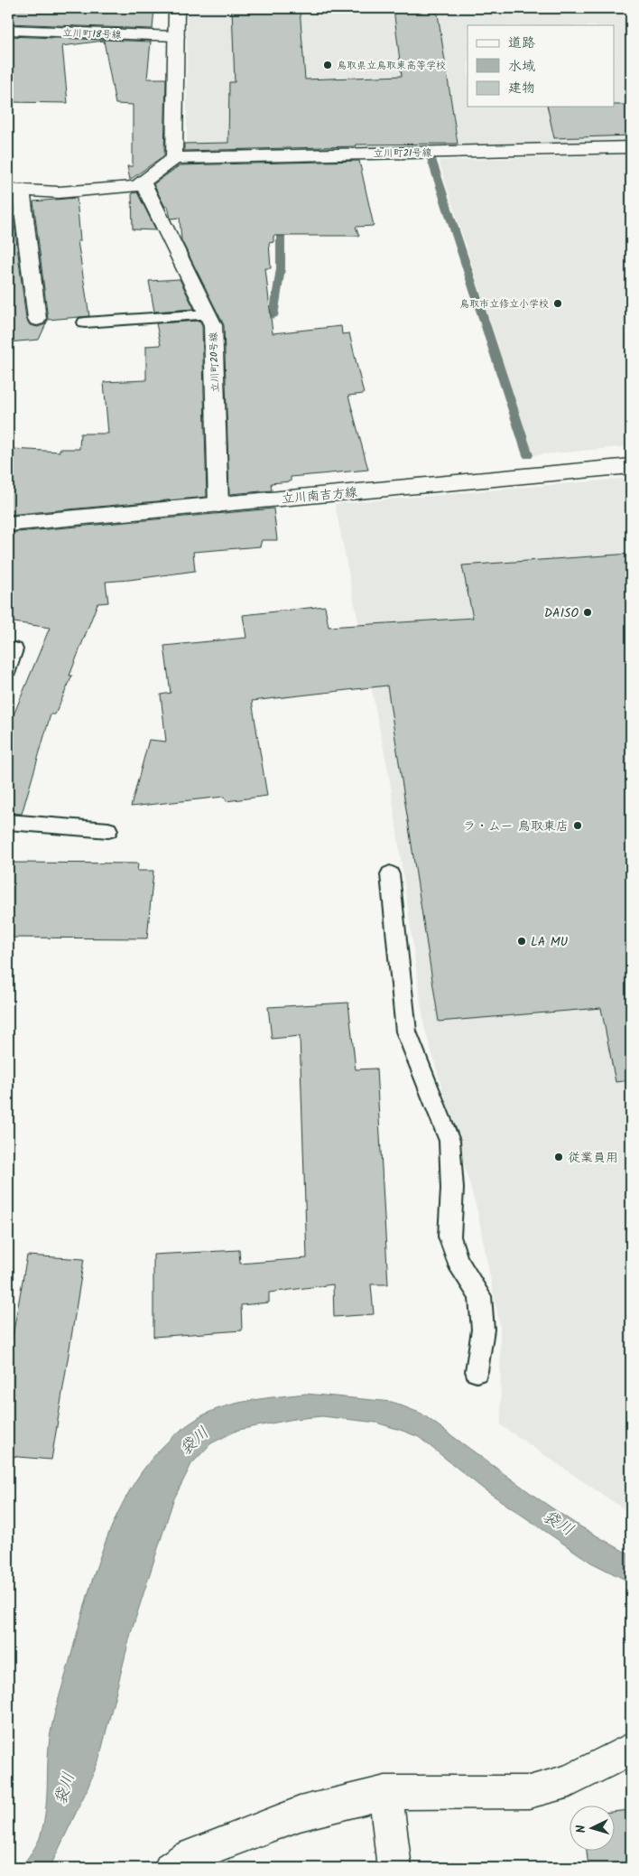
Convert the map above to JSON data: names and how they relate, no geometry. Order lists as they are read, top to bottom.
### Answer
{
  "streets": {
    "street": [
      "立川町18号線",
      "立川町21号線",
      "立川町20号線",
      "立川南吉方線"
    ]
  },
  "crossings": [
    ["立川町20号線", "立川南吉方線"]
  ],
  "water": ["袋川"],
  "places": [
    "鳥取県立鳥取東高等学校",
    "鳥取市立修立小学校",
    "DAISO",
    "ラ・ムー 鳥取東店",
    "LA MU",
    "従業員用"
  ],
  "legend": ["道路", "水域", "建物"],
  "north": "left"
}
